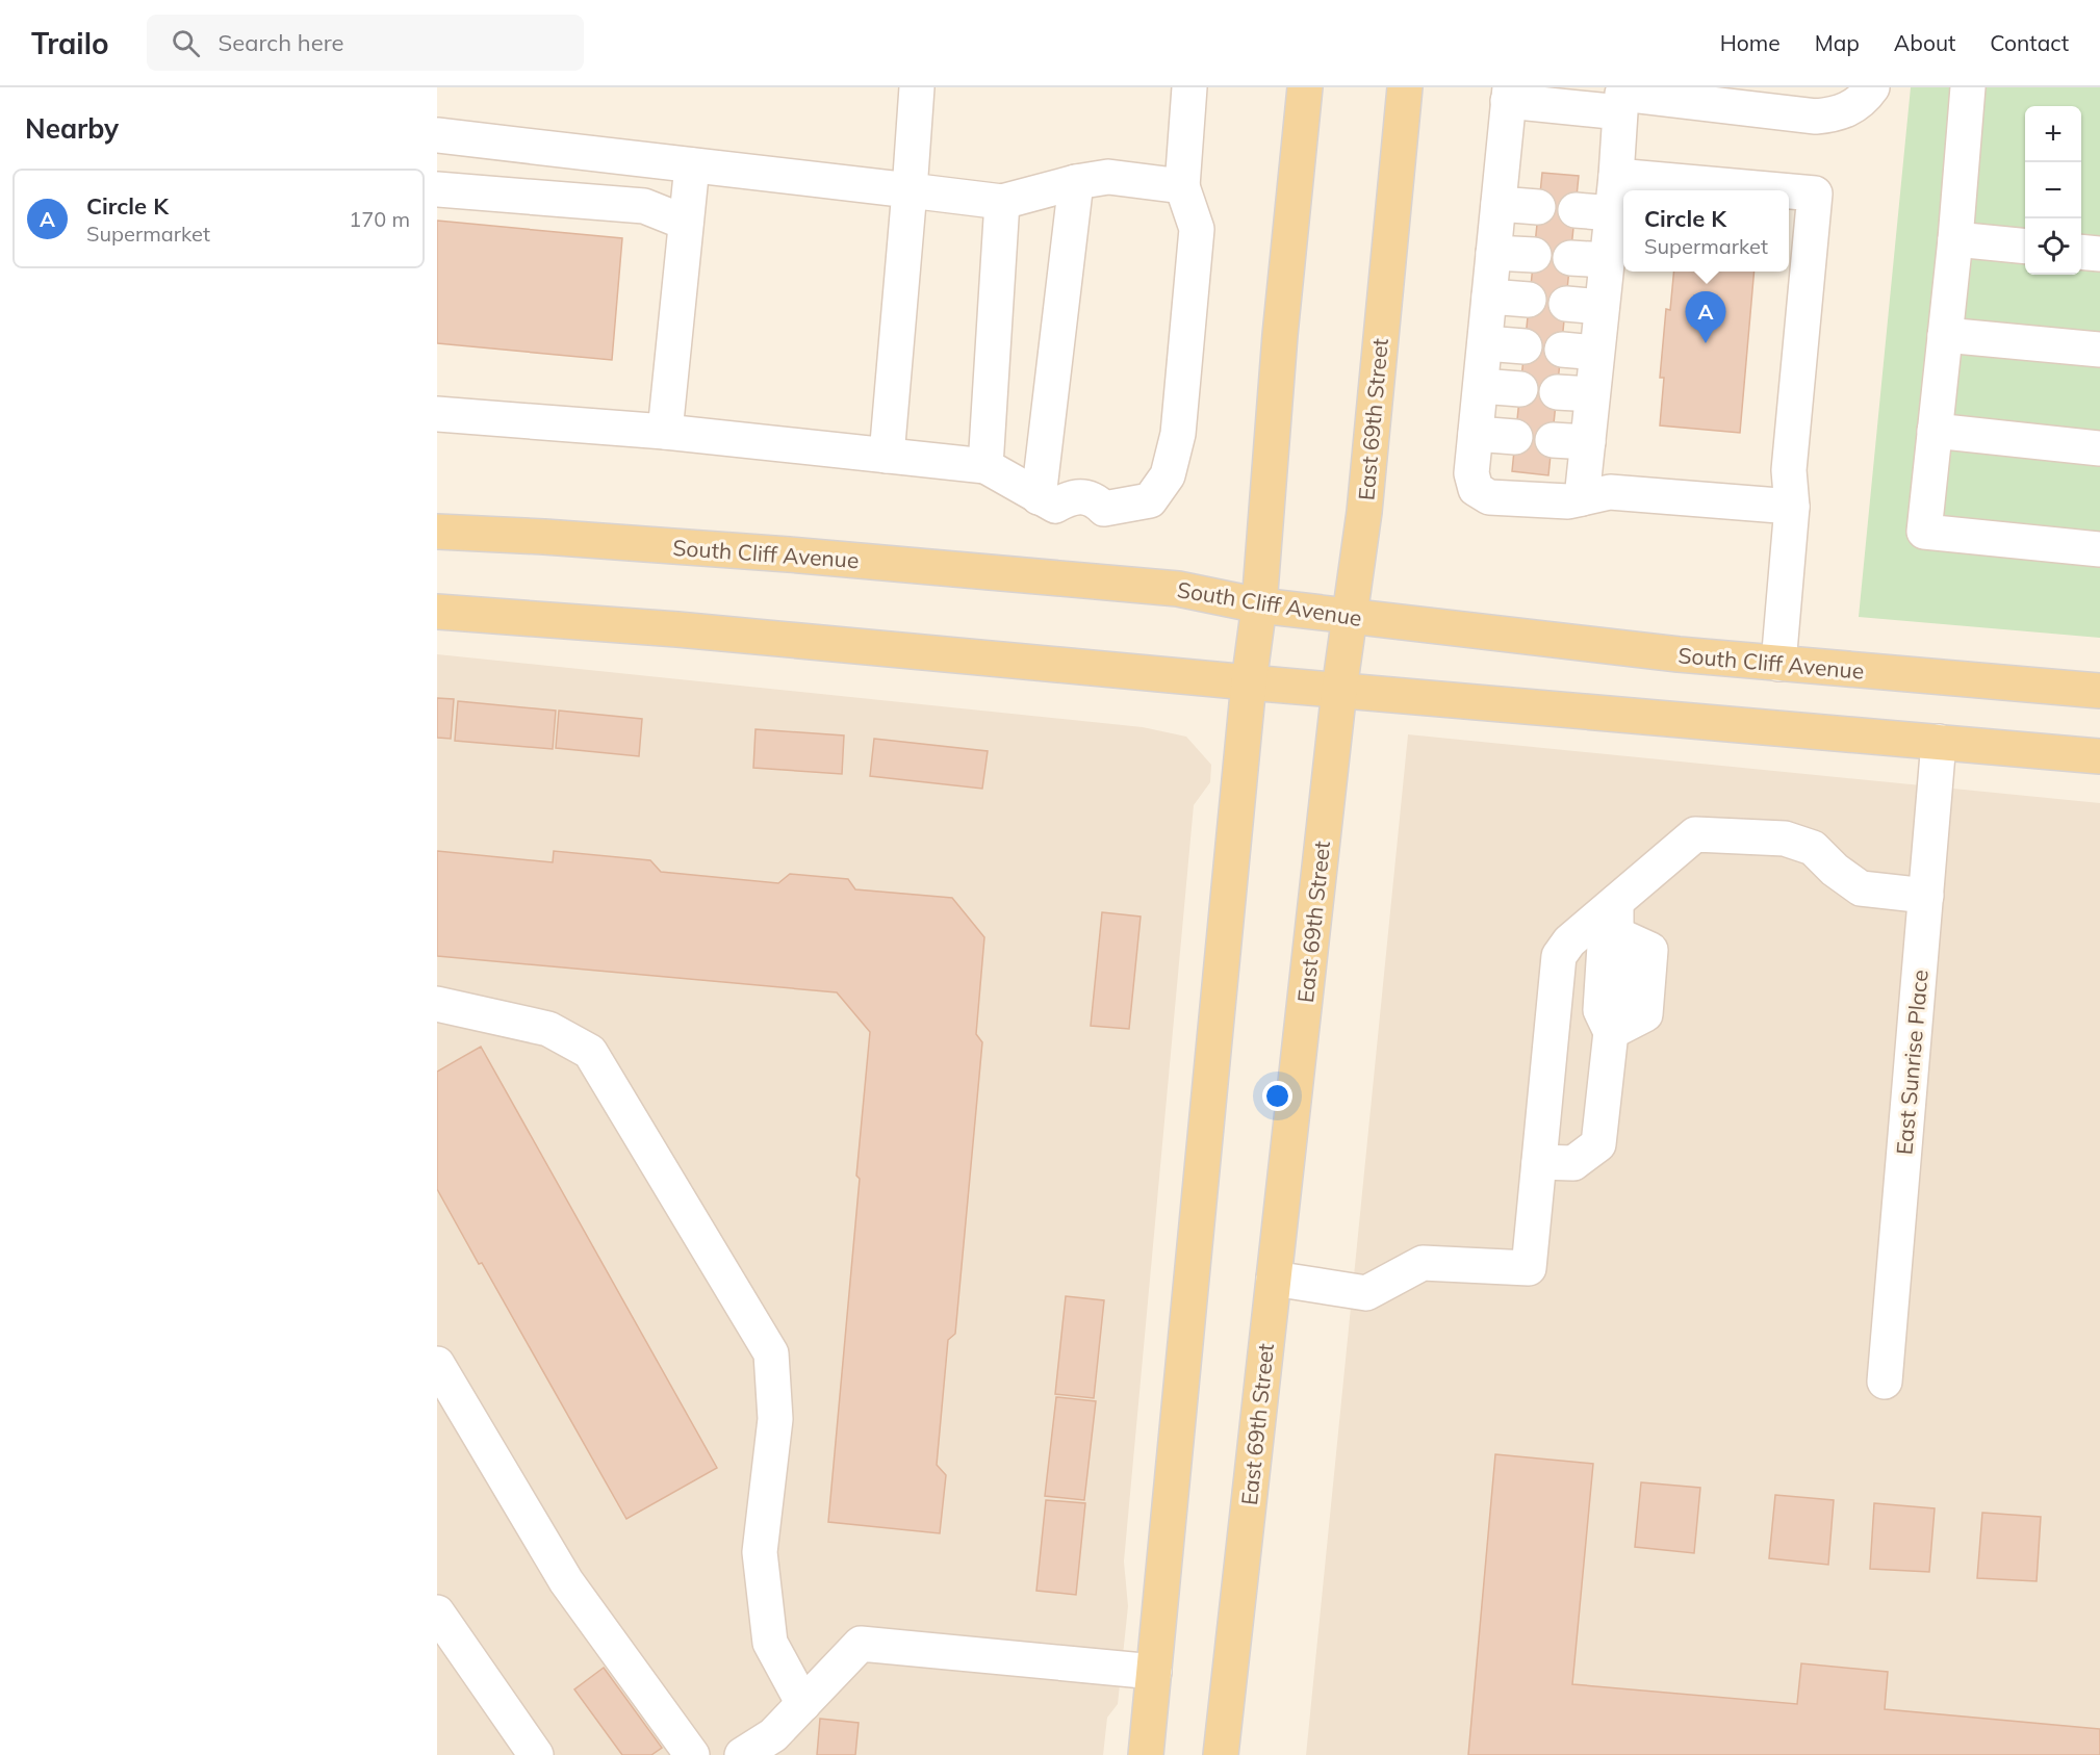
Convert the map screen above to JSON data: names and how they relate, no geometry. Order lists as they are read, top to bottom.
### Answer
{
  "streets": {
    "main road": ["East 69th Street", "South Cliff Avenue"],
    "street": ["East Sunrise Place"]
  },
  "crossings": [
    ["East 69th Street", "South Cliff Avenue"]
  ],
  "page": {
    "header": "Trailo",
    "search": "Search here",
    "nav": [
      "Home",
      "Map",
      "About",
      "Contact"
    ],
    "heading": "Nearby",
    "map_buttons": ["+", "−"],
    "list": [
      {
        "mark": "A",
        "name": "Circle K",
        "note": "Supermarket",
        "value": "170 m"
      }
    ],
    "popup": ["Circle K", "Supermarket"],
    "pins": "A"
  }
}
